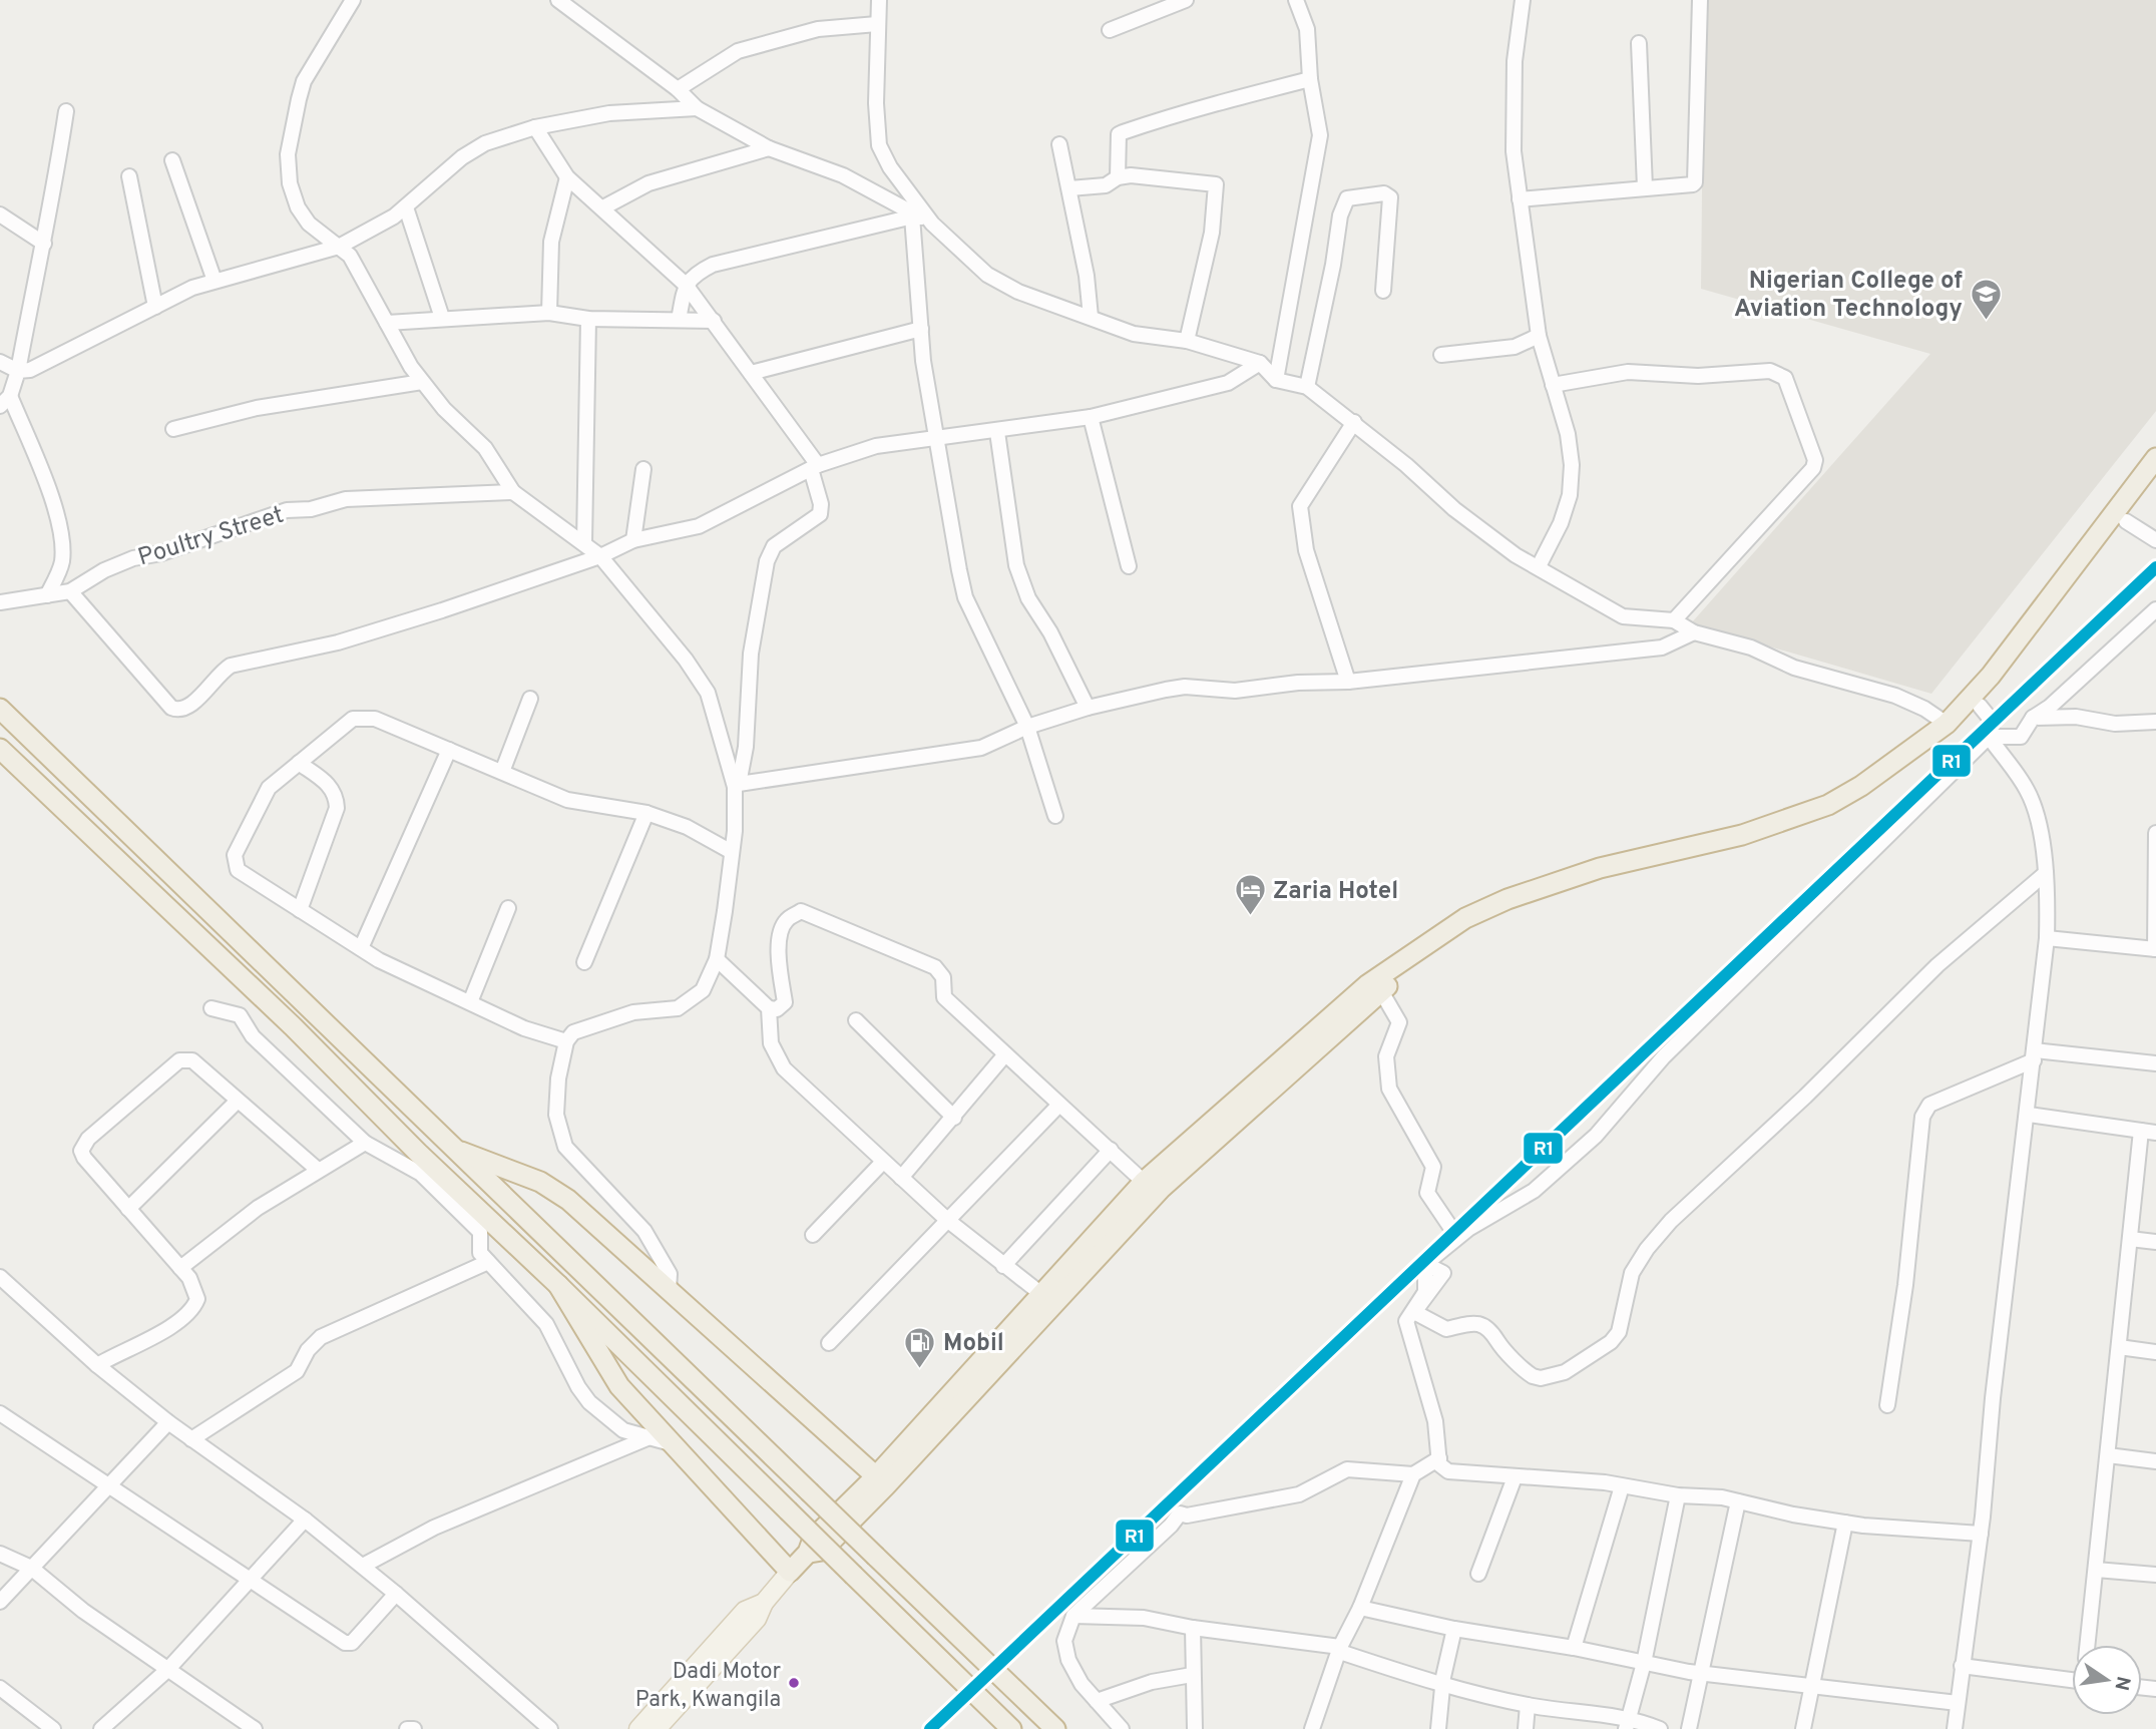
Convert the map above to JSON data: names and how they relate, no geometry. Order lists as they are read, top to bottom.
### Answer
{
  "streets": {
    "street": ["Poultry Street"]
  },
  "places": {
    "school or university": ["Nigerian College of Aviation Technology"],
    "hotel": ["Zaria Hotel"],
    "fuel station": ["Mobil"],
    "other": ["Dadi Motor Park, Kwangila"]
  },
  "lines": ["transit line R1"],
  "north": "right"
}
